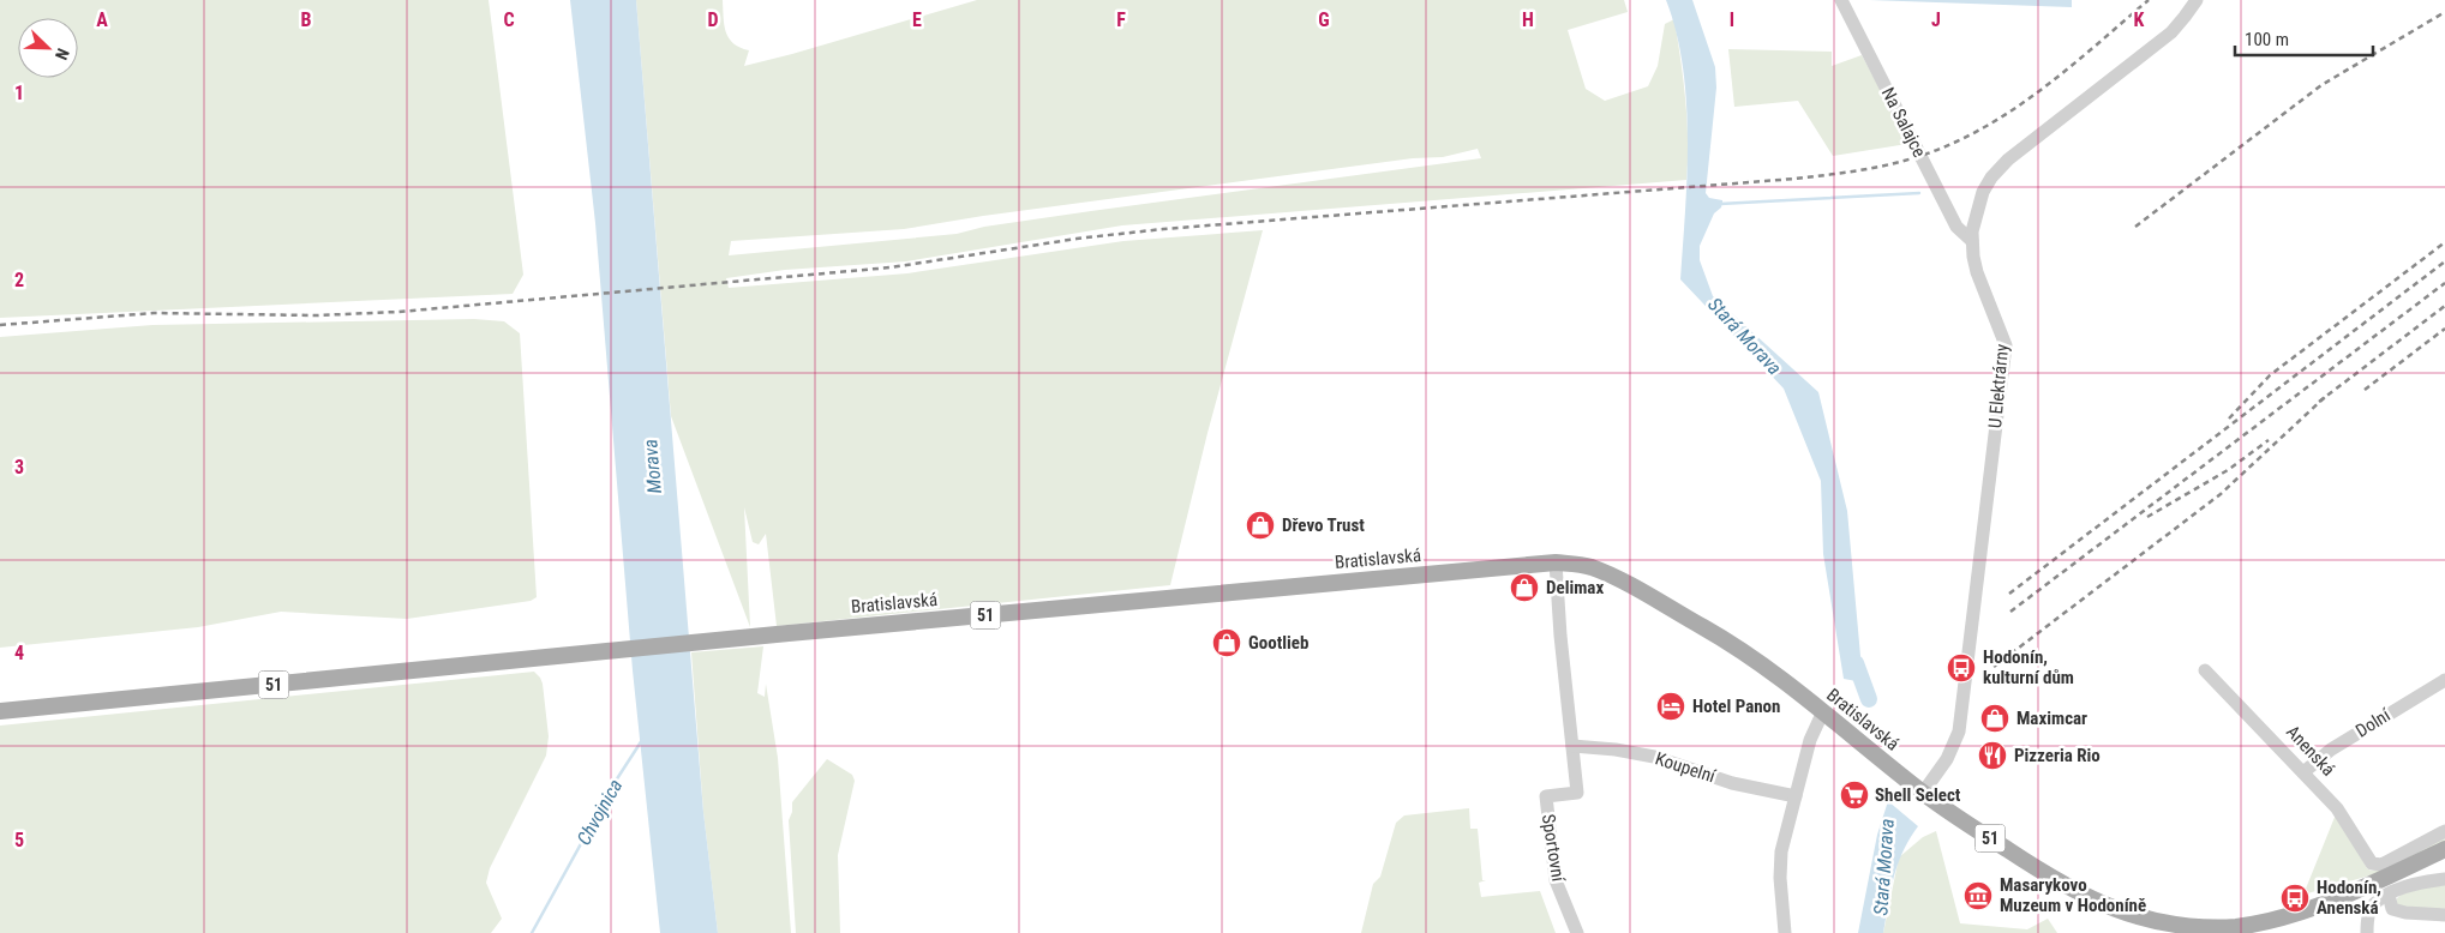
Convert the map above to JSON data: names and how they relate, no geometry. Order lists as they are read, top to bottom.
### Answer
{
  "streets": {
    "main road": ["Bratislavská", "51"],
    "street": [
      "Na Salajce",
      "U Elektrárny",
      "Dolní",
      "Anenská",
      "Koupelní",
      "Sportovní"
    ]
  },
  "crossings": [
    ["Na Salajce", "U Elektrárny"],
    ["U Elektrárny", "Bratislavská"],
    ["U Elektrárny", "51"],
    ["Bratislavská", "51"],
    ["Dolní", "Anenská"],
    ["Koupelní", "Sportovní"]
  ],
  "water": ["Stará Morava", "Morava", "Chvojnica"],
  "places": {
    "shop": [
      "Dřevo Trust",
      "Delimax",
      "Gootlieb",
      "Maximcar"
    ],
    "bus stop": ["Hodonín, kulturní dům", "Hodonín, Anenská"],
    "hotel": ["Hotel Panon"],
    "restaurant": ["Pizzeria Rio"],
    "supermarket": ["Shell Select"],
    "museum": ["Masarykovo Muzeum v Hodoníně"]
  },
  "scale_bar": "100 m",
  "north": "bottom right",
  "grid": {
    "columns": [
      "A",
      "B",
      "C",
      "D",
      "E",
      "F",
      "G",
      "H",
      "I",
      "J",
      "K"
    ],
    "rows": [
      "1",
      "2",
      "3",
      "4",
      "5"
    ]
  }
}
